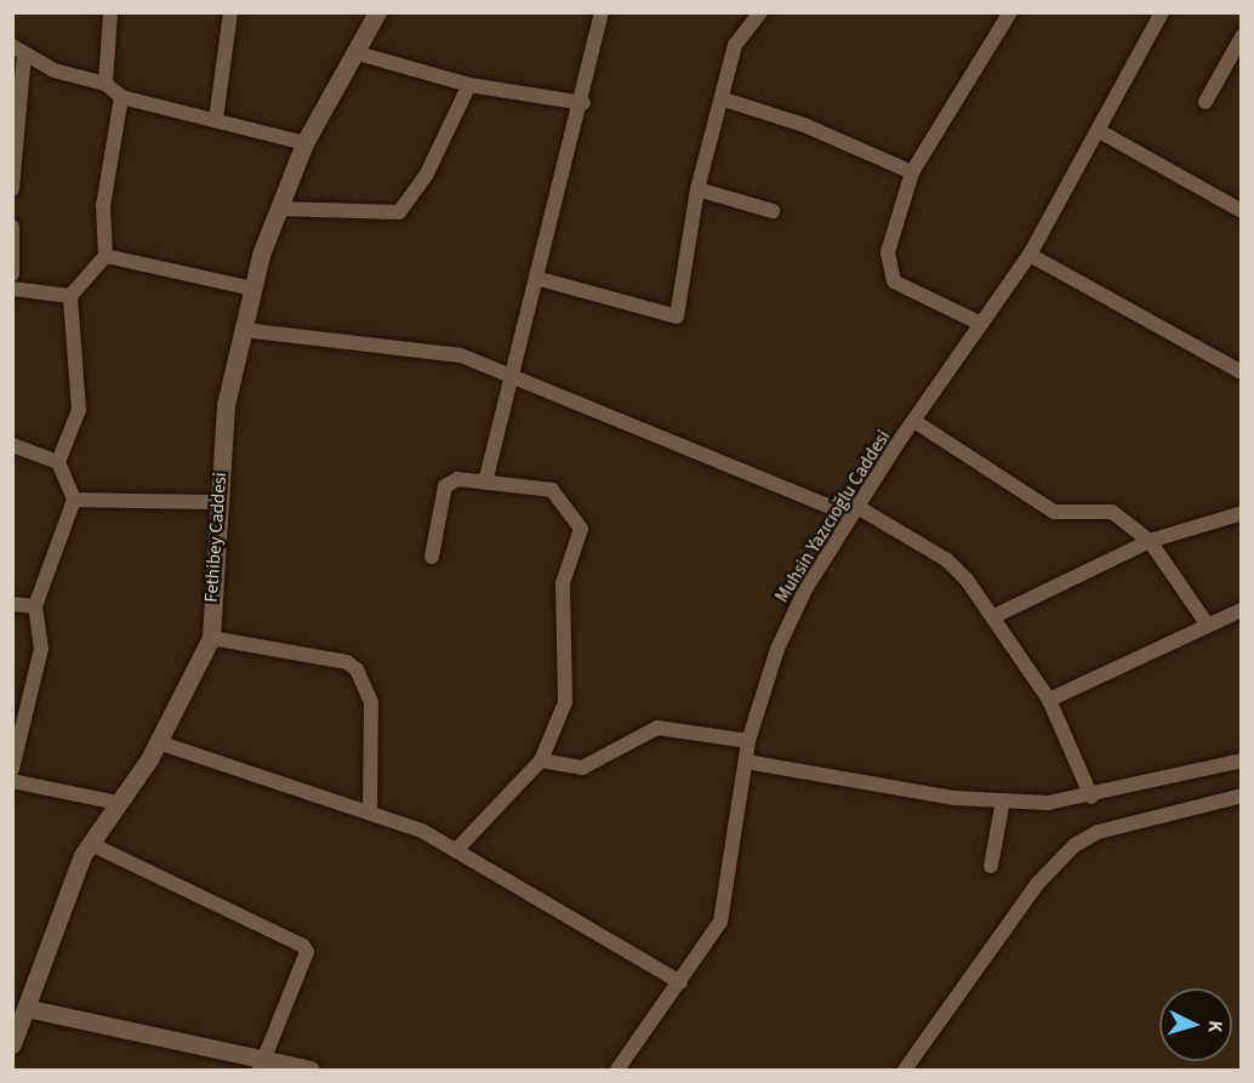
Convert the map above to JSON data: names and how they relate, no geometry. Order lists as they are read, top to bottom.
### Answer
{
  "streets": {
    "street": ["Muhsin Yazıcıoğlu Caddesi", "Fethibey Caddesi"]
  },
  "north": "right"
}
